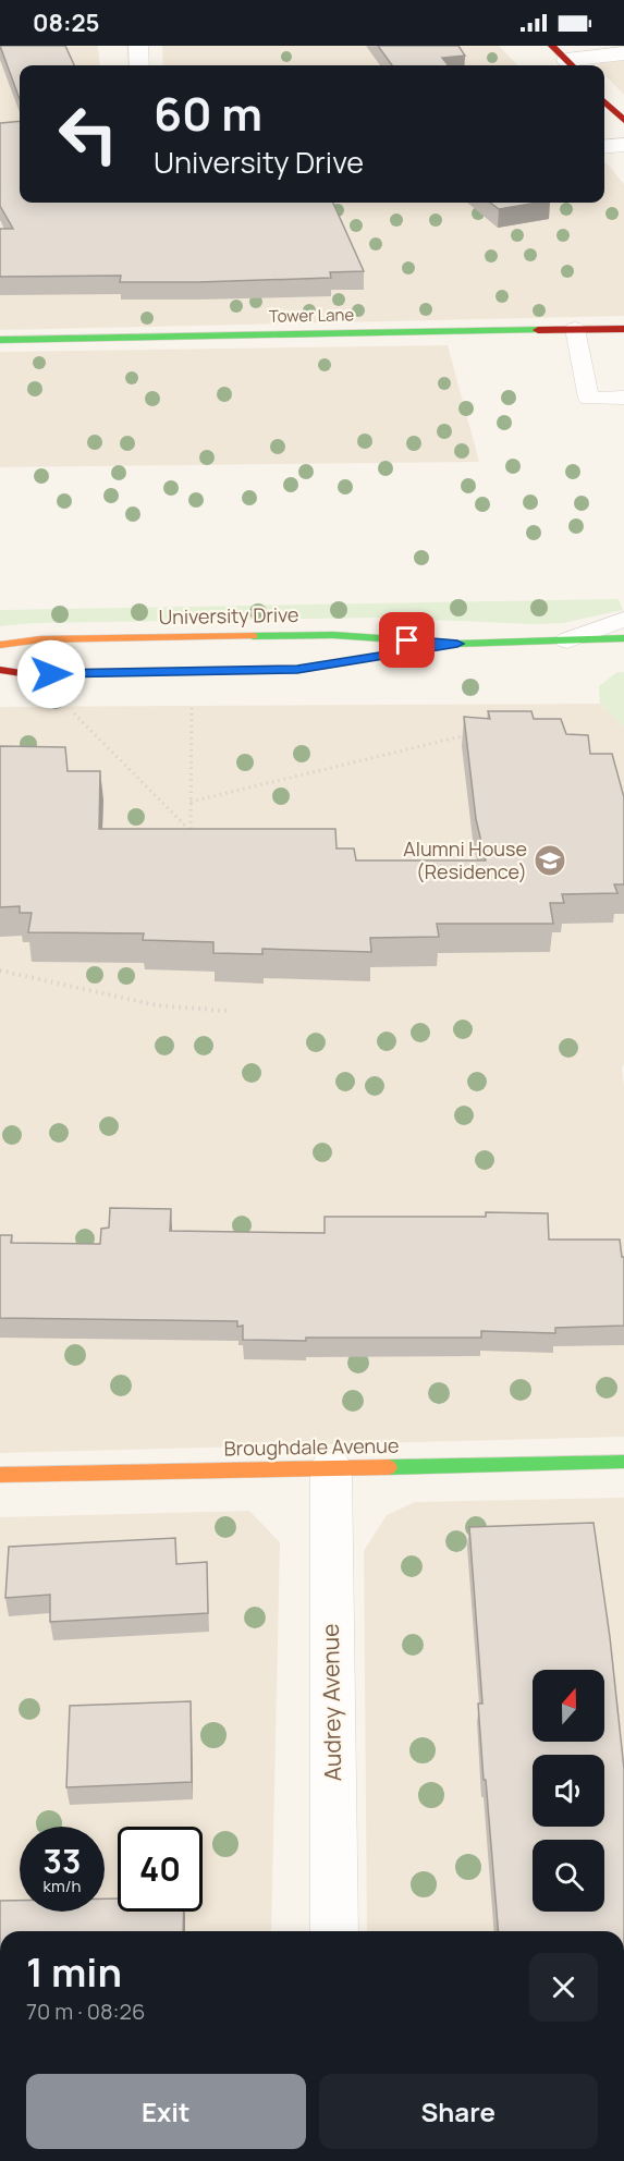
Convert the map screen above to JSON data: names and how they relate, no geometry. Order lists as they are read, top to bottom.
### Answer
{
  "streets": {
    "street": [
      "Tower Lane",
      "University Drive",
      "Broughdale Avenue",
      "Audrey Avenue"
    ]
  },
  "crossings": [
    ["Broughdale Avenue", "Audrey Avenue"]
  ],
  "places": {
    "school or university": ["Alumni House (Residence)"]
  },
  "north": "top",
  "page": {
    "status": "08:25",
    "turn": ["60 m", "University Drive"],
    "speed": "33 km/h",
    "limit": "40",
    "heading": ["1 min", "70 m · 08:26"],
    "buttons": ["Exit", "Share"]
  }
}
